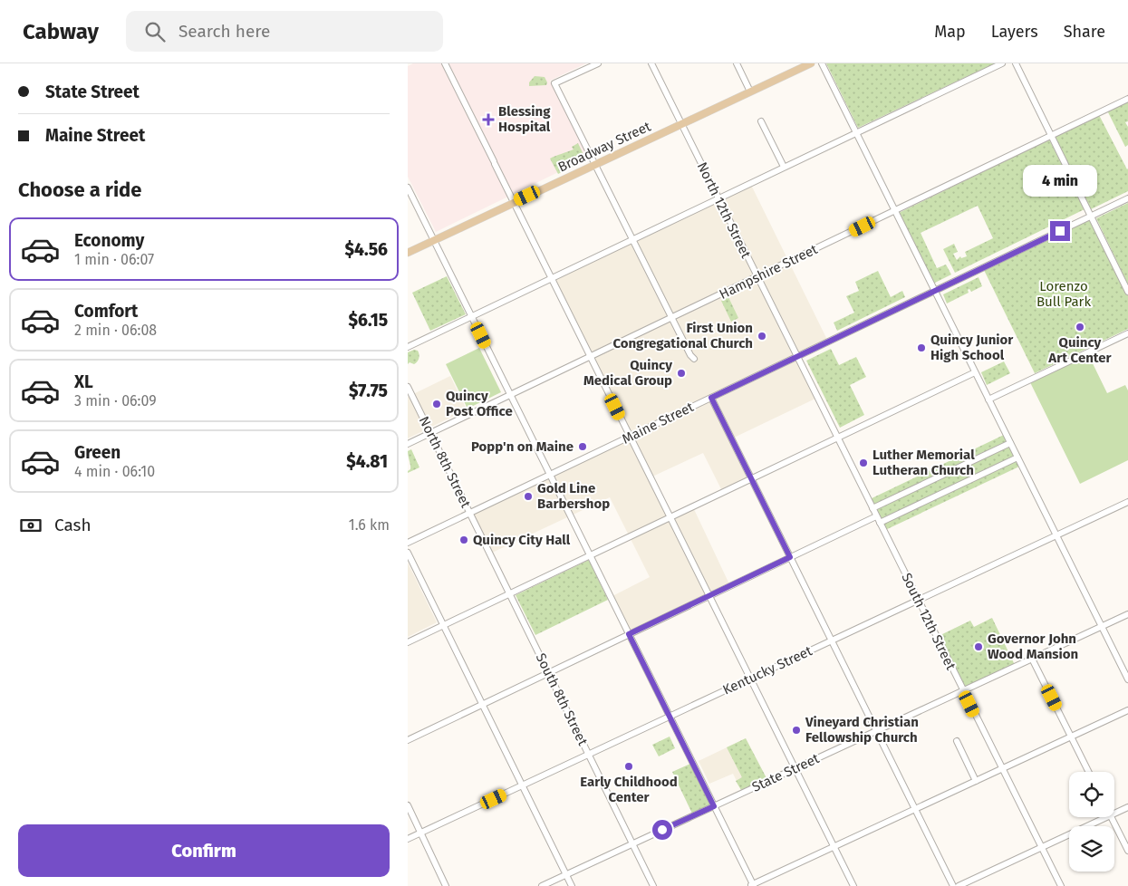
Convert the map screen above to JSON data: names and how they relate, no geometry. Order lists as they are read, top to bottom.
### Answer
{
  "streets": {
    "main road": ["Broadway Street"],
    "street": [
      "North 12th Street",
      "Hampshire Street",
      "Maine Street",
      "North 8th Street",
      "South 12th Street",
      "Kentucky Street",
      "South 8th Street",
      "State Street"
    ]
  },
  "crossings": [
    ["Broadway Street", "North 12th Street"],
    ["North 12th Street", "Hampshire Street"],
    ["North 12th Street", "Maine Street"],
    ["North 12th Street", "South 12th Street"],
    ["Hampshire Street", "North 8th Street"],
    ["Maine Street", "North 8th Street"],
    ["Maine Street", "South 12th Street"],
    ["Maine Street", "South 8th Street"],
    ["North 8th Street", "South 8th Street"],
    ["South 12th Street", "Kentucky Street"],
    ["South 12th Street", "State Street"],
    ["Kentucky Street", "South 8th Street"],
    ["South 8th Street", "State Street"]
  ],
  "parks": ["Lorenzo Bull Park"],
  "places": {
    "health": ["Blessing Hospital"],
    "other": [
      "Quincy Art Center",
      "First Union Congregational Church",
      "Quincy Junior High School",
      "Quincy Medical Group",
      "Quincy Post Office",
      "Popp'n on Maine",
      "Luther Memorial Lutheran Church",
      "Gold Line Barbershop",
      "Quincy City Hall",
      "Governor John Wood Mansion",
      "Vineyard Christian Fellowship Church",
      "Early Childhood Center"
    ]
  },
  "page": {
    "header": "Cabway",
    "search": "Search here",
    "nav": ["Map", "Layers", "Share"],
    "banner": ["State Street", "Maine Street"],
    "heading": "Choose a ride",
    "bubble": "4 min",
    "list": [
      {
        "name": "Economy",
        "note": "1 min · 06:07",
        "value": "$4.56"
      },
      {
        "name": "Comfort",
        "note": "2 min · 06:08",
        "value": "$6.15"
      },
      {
        "name": "XL",
        "note": "3 min · 06:09",
        "value": "$7.75"
      },
      {
        "name": "Green",
        "note": "4 min · 06:10",
        "value": "$4.81"
      }
    ],
    "pay": ["Cash", "1.6 km"],
    "buttons": "Confirm"
  }
}
